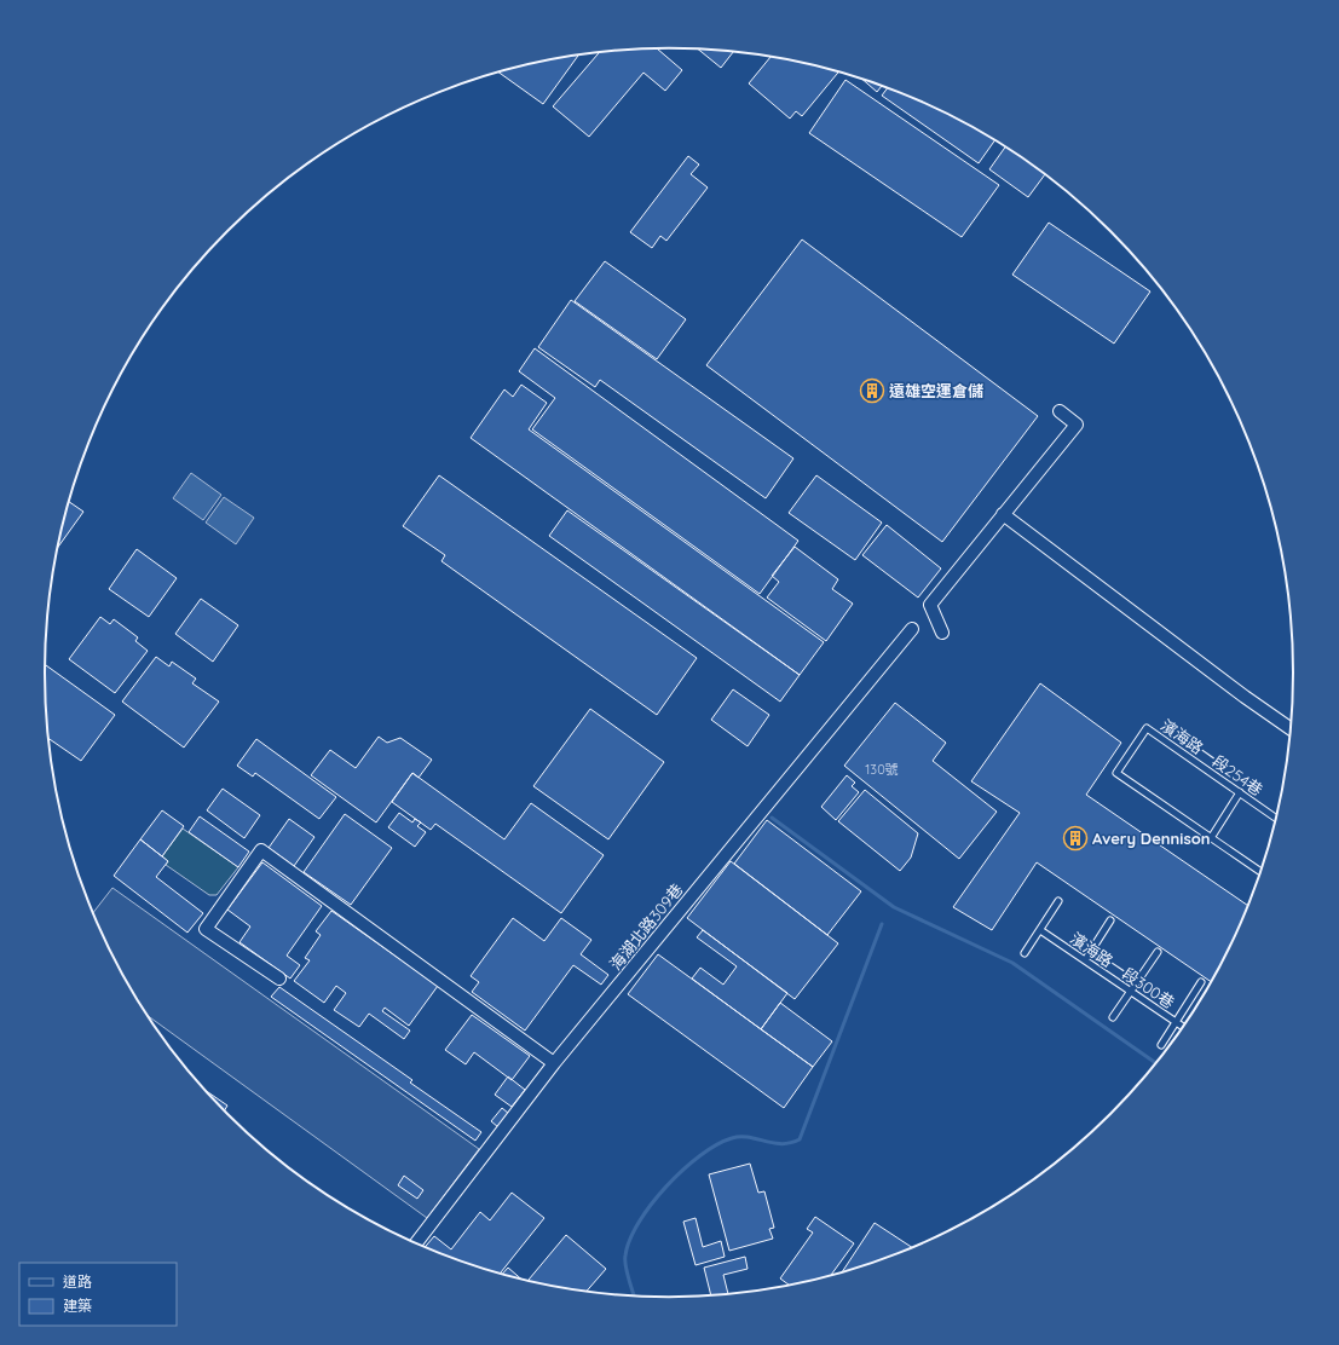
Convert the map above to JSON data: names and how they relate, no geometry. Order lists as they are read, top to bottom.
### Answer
{
  "streets": {
    "street": ["海湖北路309巷"],
    "lane": ["濱海路一段254巷", "濱海路一段300巷"]
  },
  "places": {
    "building": ["遠雄空運倉儲", "Avery Dennison"]
  },
  "house_numbers": ["130號"],
  "legend": ["道路", "建築"]
}
